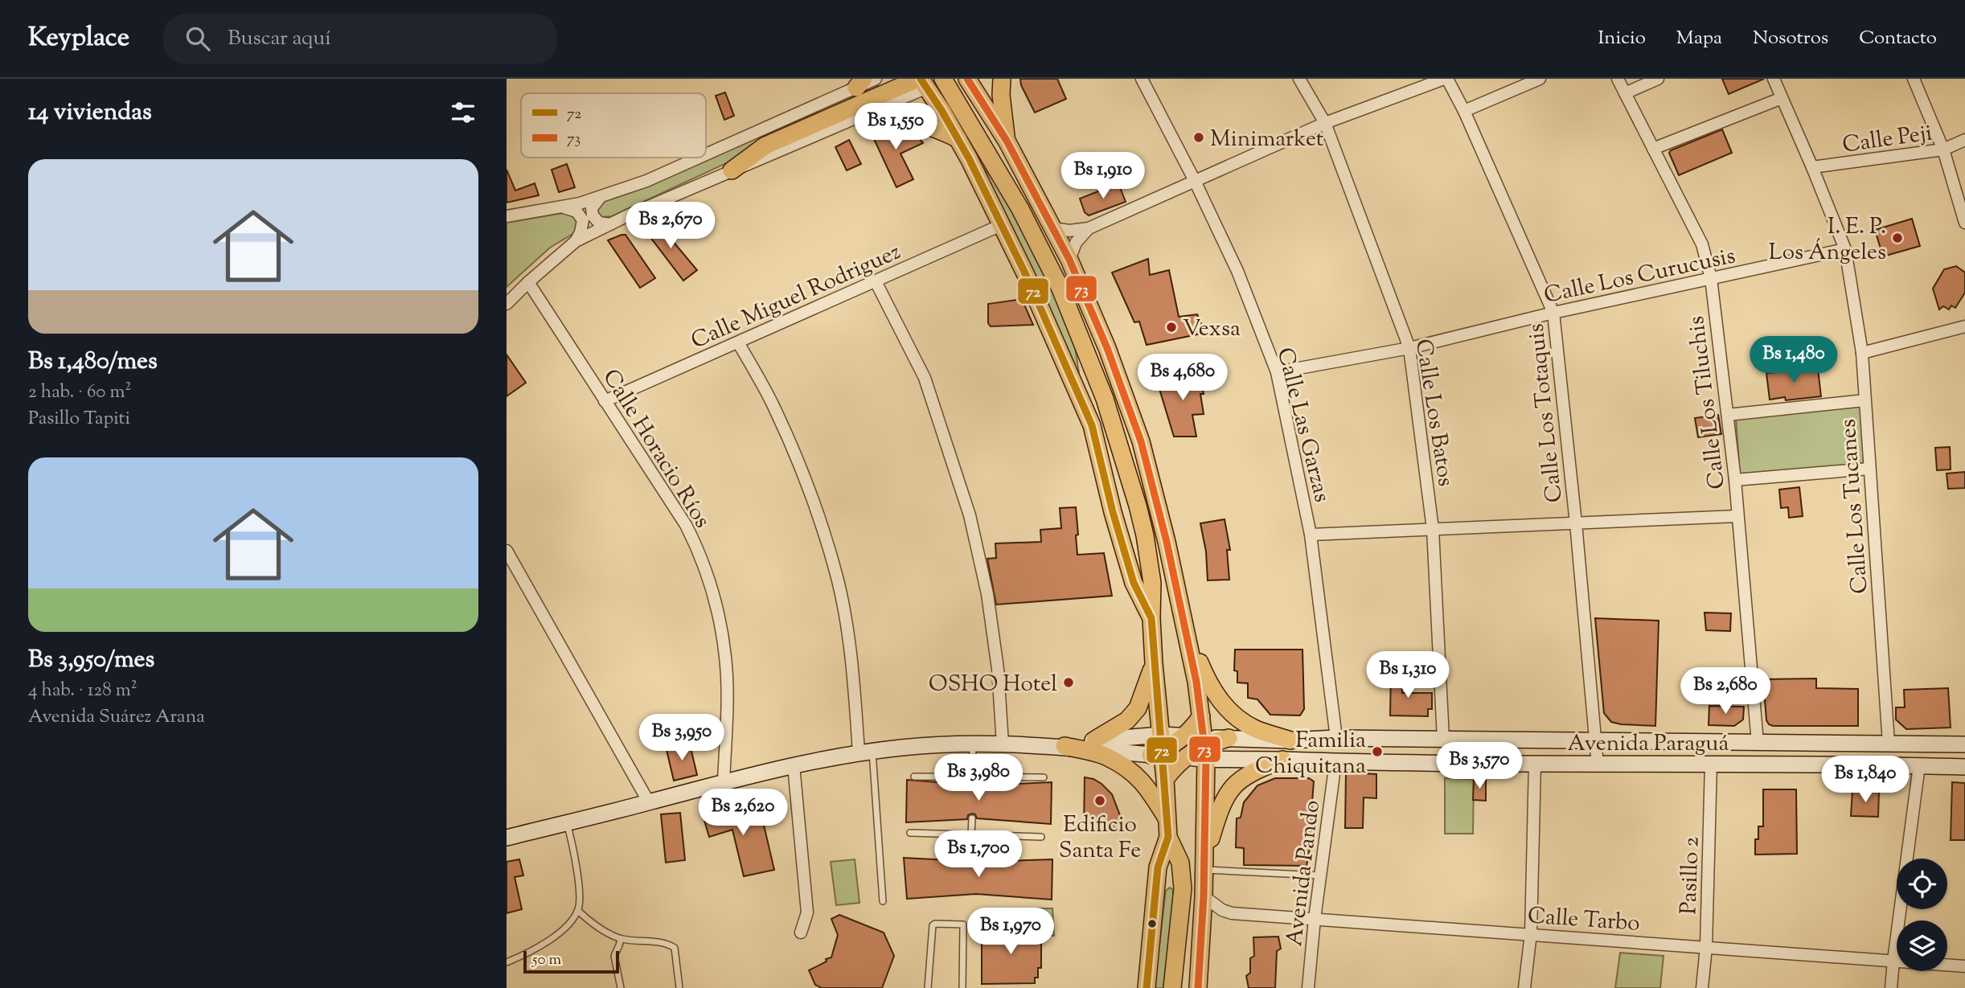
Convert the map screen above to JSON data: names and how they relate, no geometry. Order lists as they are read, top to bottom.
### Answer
{
  "streets": {
    "main road": ["Avenida Paraguá"],
    "street": [
      "Calle Peji",
      "Calle Los Curucusis",
      "Calle Miguel Rodriguez",
      "Calle Los Tiluchis",
      "Calle Los Batos",
      "Calle Los Totaquis",
      "Calle Las Garzas",
      "Calle Horacio Ríos",
      "Calle Los Tucanes",
      "Avenida Pando",
      "Pasillo 2",
      "Calle Tarbo"
    ]
  },
  "crossings": [
    ["Calle Peji", "Calle Los Tucanes"],
    ["Calle Los Curucusis", "Calle Los Tiluchis"],
    ["Calle Los Curucusis", "Calle Los Batos"],
    ["Calle Los Curucusis", "Calle Los Totaquis"],
    ["Calle Los Curucusis", "Calle Las Garzas"],
    ["Calle Los Curucusis", "Calle Los Tucanes"],
    ["Calle Miguel Rodriguez", "Calle Horacio Ríos"],
    ["Calle Los Tiluchis", "Avenida Paraguá"],
    ["Calle Los Batos", "Avenida Paraguá"],
    ["Calle Los Totaquis", "Avenida Paraguá"],
    ["Calle Las Garzas", "Avenida Paraguá"],
    ["Calle Los Tucanes", "Avenida Paraguá"],
    ["Avenida Paraguá", "Avenida Pando"],
    ["Avenida Paraguá", "Pasillo 2"],
    ["Avenida Pando", "Calle Tarbo"],
    ["Pasillo 2", "Calle Tarbo"]
  ],
  "places": [
    "Minimarket",
    "I. E. P. Los Ángeles",
    "Vexsa",
    "OSHO Hotel",
    "Familia Chiquitana",
    "Edificio Santa Fe"
  ],
  "lines": ["transit line 72", "transit line 73"],
  "legend": ["72", "73"],
  "scale_bar": "50 m",
  "page": {
    "header": "Keyplace",
    "search": "Buscar aquí",
    "nav": [
      "Inicio",
      "Mapa",
      "Nosotros",
      "Contacto"
    ],
    "heading": "14 viviendas",
    "price": [
      "Bs 1,550",
      "Bs 1,910",
      "Bs 2,670",
      "Bs 1,480",
      "Bs 4,680",
      "Bs 1,310",
      "Bs 2,680",
      "Bs 3,950",
      "Bs 3,570",
      "Bs 3,980",
      "Bs 1,840",
      "Bs 2,620",
      "Bs 1,700",
      "Bs 1,970"
    ],
    "list": [
      {
        "name": "Bs 1,480/mes",
        "note": "2 hab. · 60 m² · Pasillo Tapiti"
      },
      {
        "name": "Bs 3,950/mes",
        "note": "4 hab. · 128 m² · Avenida Suárez Arana"
      }
    ],
    "scale": "50 m"
  }
}
